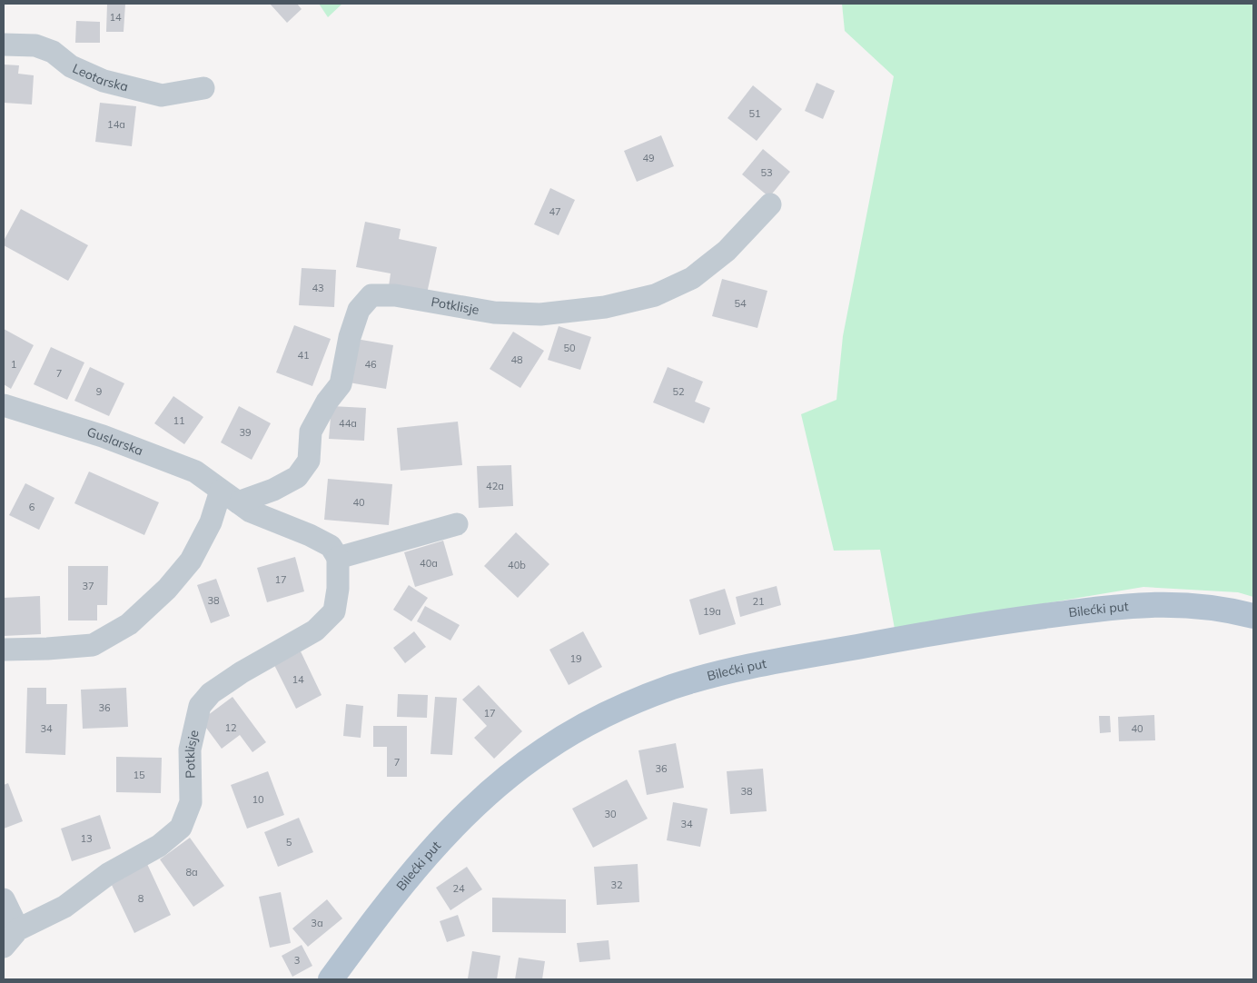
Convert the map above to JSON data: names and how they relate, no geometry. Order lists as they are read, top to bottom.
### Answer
{
  "streets": {
    "main road": ["Bilećki put"],
    "street": ["Leotarska", "Potklisje", "Guslarska"]
  },
  "crossings": [
    ["Potklisje", "Guslarska"]
  ],
  "house_numbers": [
    "14",
    "51",
    "14a",
    "49",
    "53",
    "47",
    "43",
    "54",
    "50",
    "41",
    "48",
    "1",
    "46",
    "7",
    "9",
    "52",
    "11",
    "44a",
    "39",
    "42a",
    "40",
    "6",
    "40a",
    "40b",
    "17",
    "37",
    "38",
    "21",
    "19a",
    "19",
    "14",
    "36",
    "17",
    "12",
    "34",
    "40",
    "7",
    "36",
    "15",
    "38",
    "10",
    "30",
    "34",
    "13",
    "5",
    "8a",
    "32",
    "24",
    "8",
    "3а",
    "3"
  ]
}
